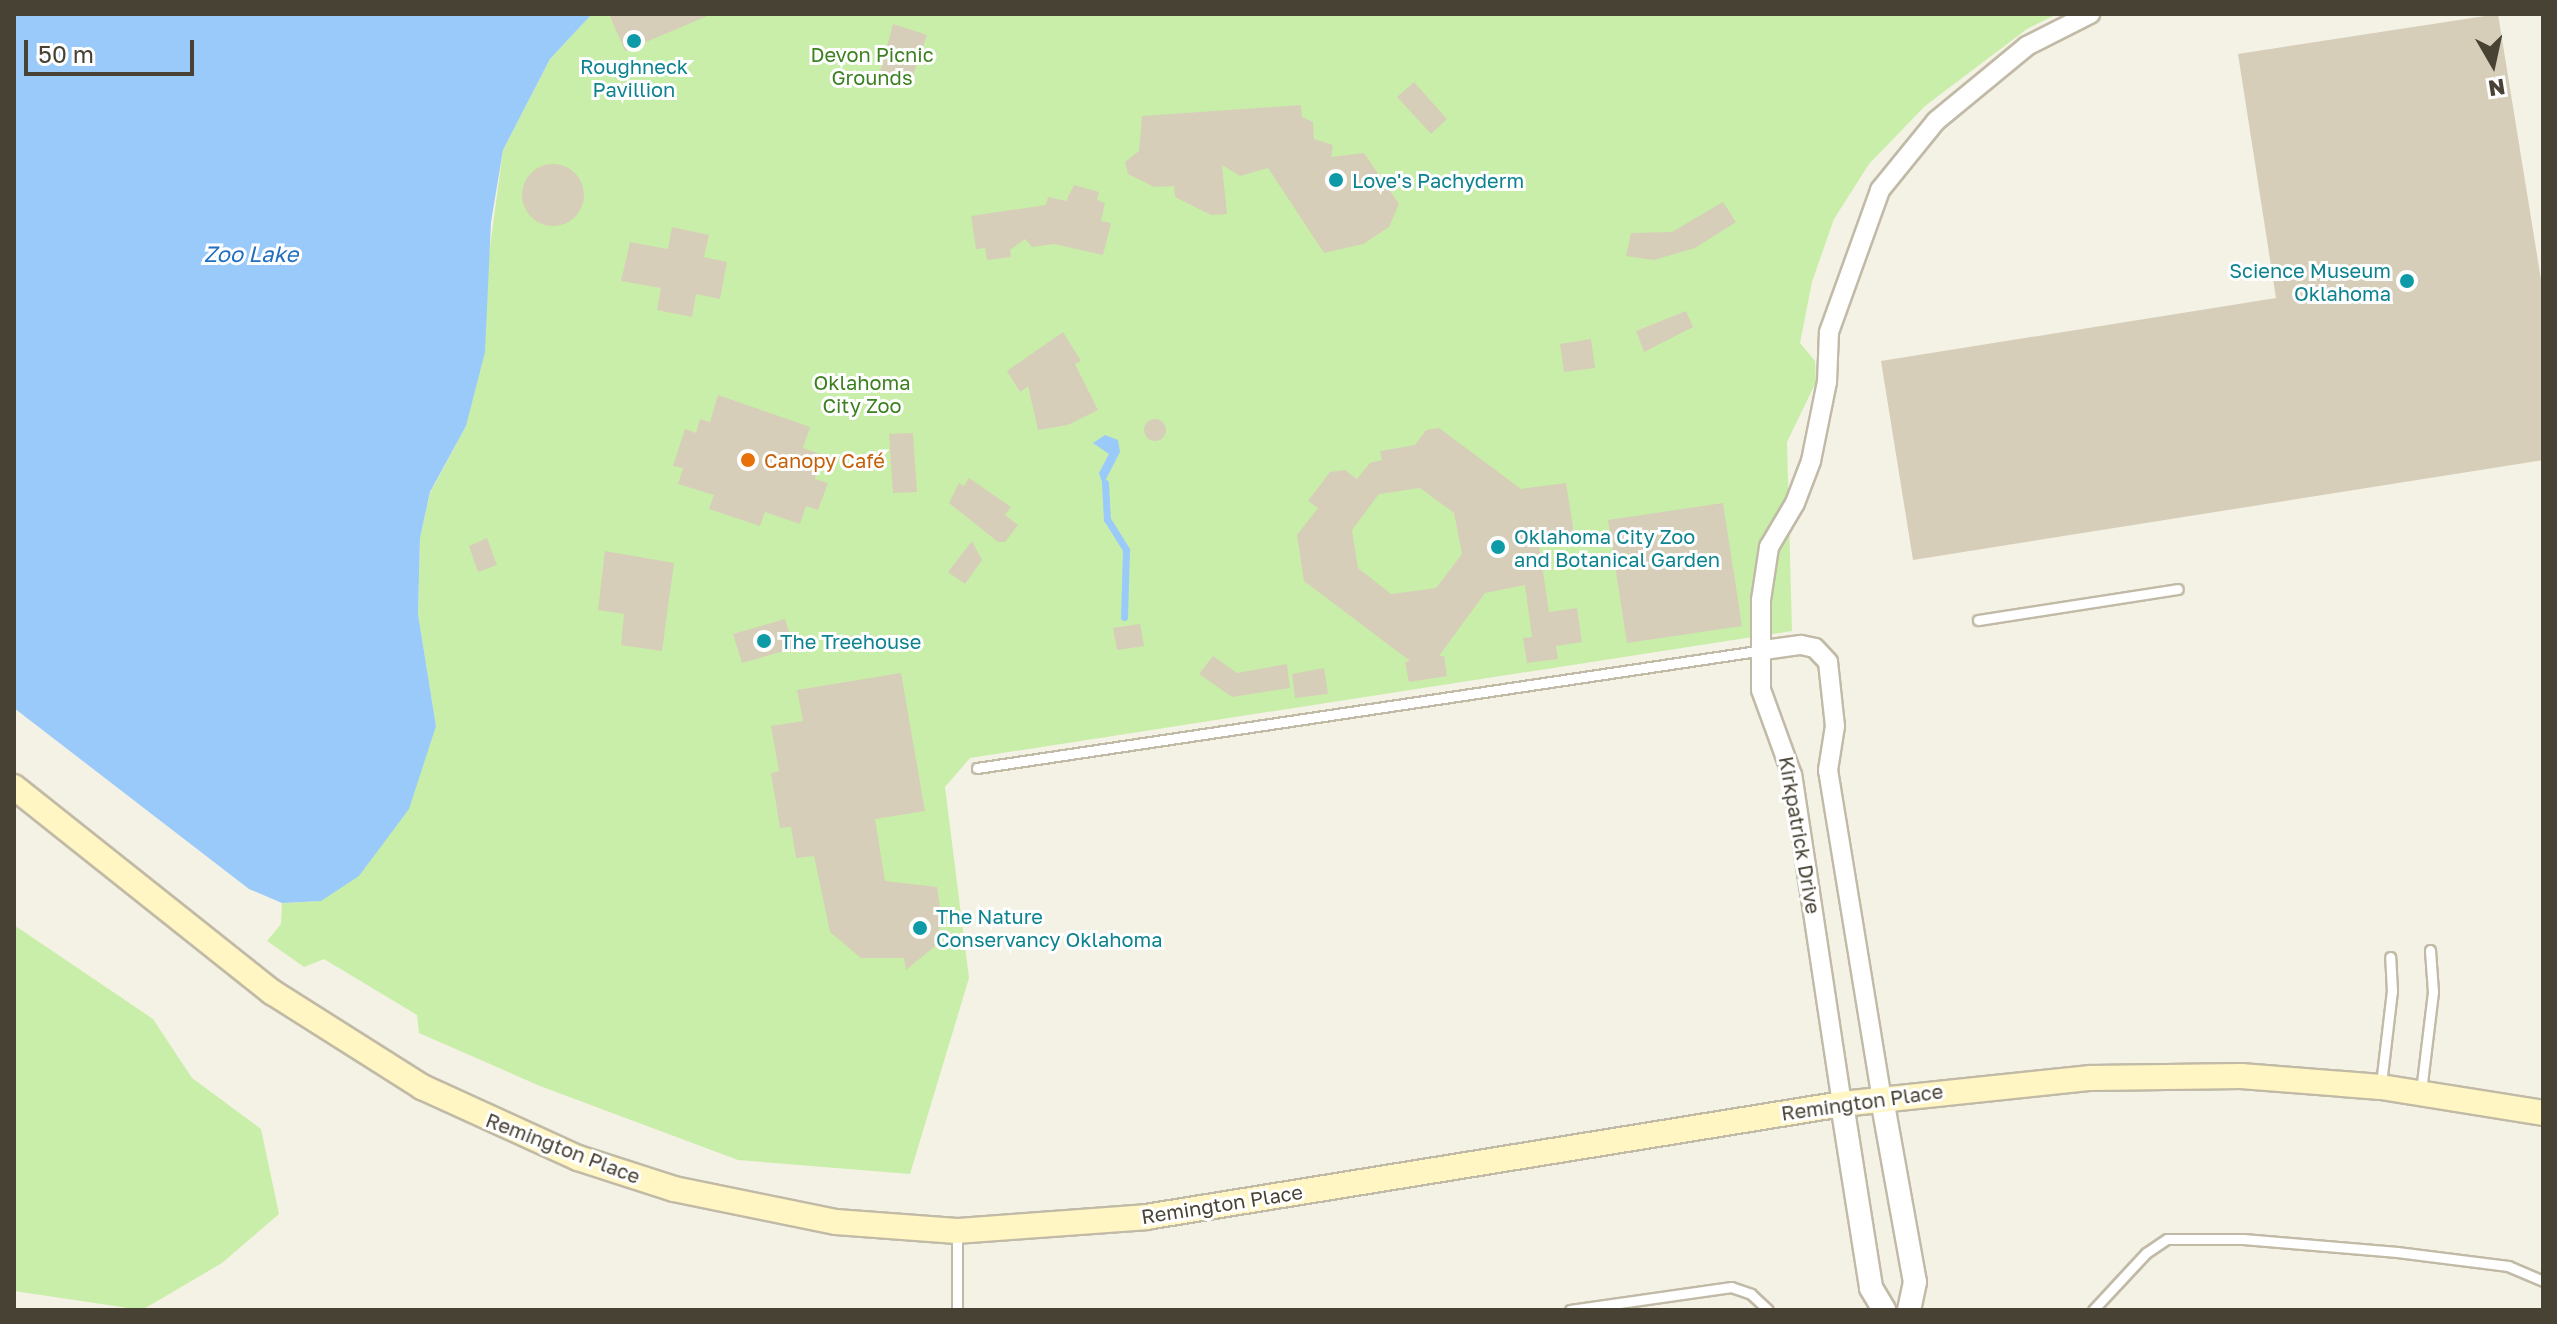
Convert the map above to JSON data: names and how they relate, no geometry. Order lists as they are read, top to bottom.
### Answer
{
  "streets": {
    "main road": ["Remington Place"],
    "street": ["Kirkpatrick Drive"]
  },
  "crossings": [
    ["Kirkpatrick Drive", "Remington Place"]
  ],
  "water": ["Zoo Lake"],
  "parks": ["Devon Picnic Grounds", "Oklahoma City Zoo"],
  "places": [
    "Roughneck Pavillion",
    "Love's Pachyderm",
    "Science Museum Oklahoma",
    "Canopy Café",
    "Oklahoma City Zoo and Botanical Garden",
    "The Treehouse",
    "The Nature Conservancy Oklahoma"
  ],
  "scale_bar": "50 m",
  "north": "bottom"
}
